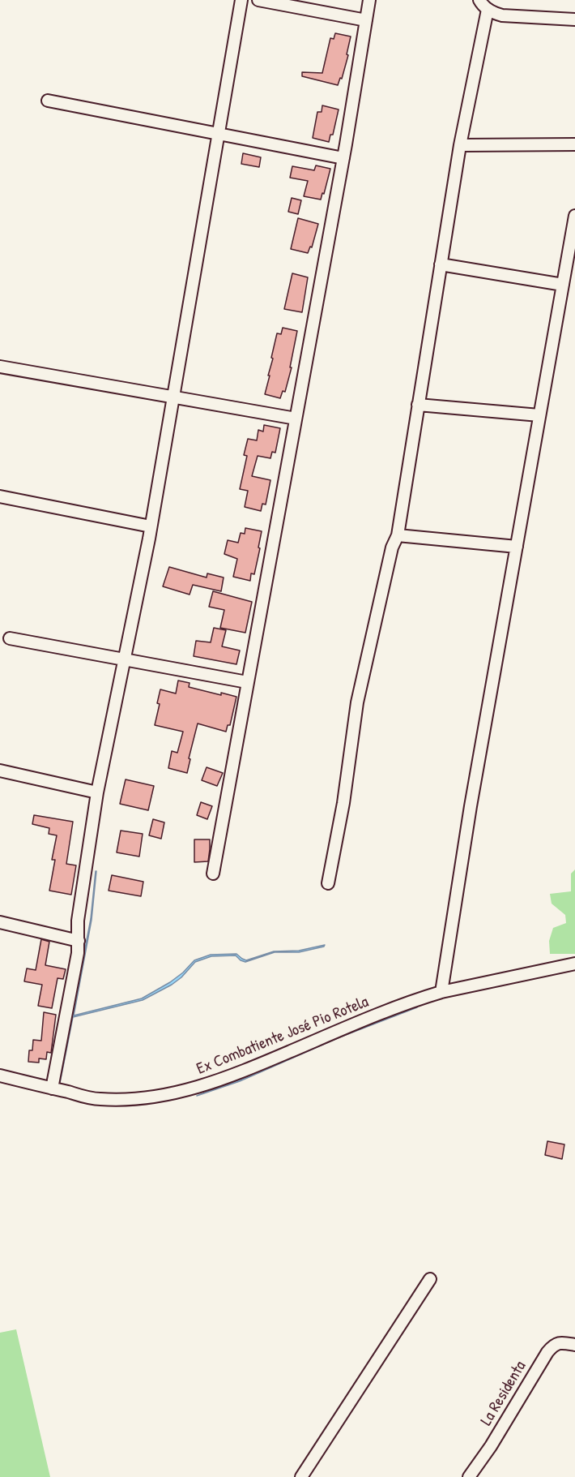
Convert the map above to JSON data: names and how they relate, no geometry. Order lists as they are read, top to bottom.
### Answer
{
  "streets": {
    "street": ["Ex Combatiente José Pio Rotela", "La Residenta"]
  }
}
